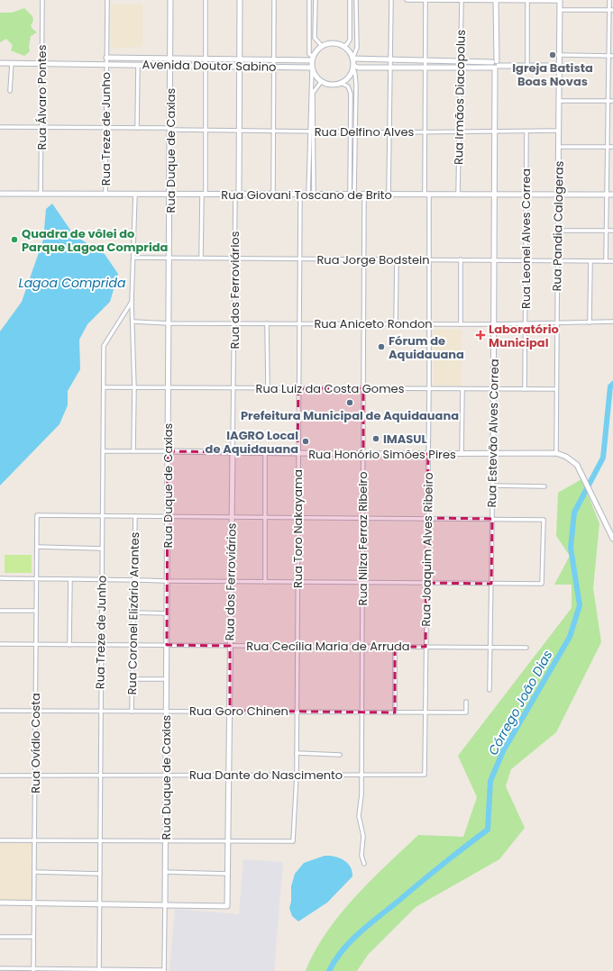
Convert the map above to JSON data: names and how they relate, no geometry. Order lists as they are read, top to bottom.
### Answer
{
  "streets": {
    "main road": [
      "Avenida Doutor Sabino",
      "Rua Duque de Caxias",
      "Rua Giovani Toscano de Brito",
      "Rua Pandia Calogeras",
      "Rua dos Ferroviários",
      "Rua Estevão Alves Correa",
      "Rua Honório Simões Pires"
    ],
    "street": [
      "Rua Álvaro Pontes",
      "Rua Irmãos Diacopolus",
      "Rua Treze de Junho",
      "Rua Delfino Alves",
      "Rua Leonel Alves Correa",
      "Rua Jorge Bodstein",
      "Rua Aniceto Rondon",
      "Rua Luiz da Costa Gomes",
      "Rua Toro Nakayama",
      "Rua Nilza Ferraz Ribeiro",
      "Rua Joaquim Alves Ribeiro",
      "Rua Coronel Elizário Arantes",
      "Rua Cecília Maria de Arruda",
      "Rua Goro Chinen",
      "Rua Ovídio Costa",
      "Rua Dante do Nascimento"
    ]
  },
  "crossings": [
    ["Avenida Doutor Sabino", "Rua Álvaro Pontes"],
    ["Avenida Doutor Sabino", "Rua Treze de Junho"],
    ["Avenida Doutor Sabino", "Rua Duque de Caxias"],
    ["Avenida Doutor Sabino", "Rua dos Ferroviários"],
    ["Rua Álvaro Pontes", "Rua Delfino Alves"],
    ["Rua Álvaro Pontes", "Rua Giovani Toscano de Brito"],
    ["Rua Irmãos Diacopolus", "Rua Delfino Alves"],
    ["Rua Irmãos Diacopolus", "Rua Giovani Toscano de Brito"],
    ["Rua Treze de Junho", "Rua Delfino Alves"],
    ["Rua Treze de Junho", "Rua Giovani Toscano de Brito"],
    ["Rua Treze de Junho", "Rua Luiz da Costa Gomes"],
    ["Rua Treze de Junho", "Rua Honório Simões Pires"],
    ["Rua Treze de Junho", "Rua Cecília Maria de Arruda"],
    ["Rua Treze de Junho", "Rua Goro Chinen"],
    ["Rua Treze de Junho", "Rua Ovídio Costa"],
    ["Rua Treze de Junho", "Rua Dante do Nascimento"],
    ["Rua Delfino Alves", "Rua Duque de Caxias"],
    ["Rua Delfino Alves", "Rua Pandia Calogeras"],
    ["Rua Delfino Alves", "Rua Leonel Alves Correa"],
    ["Rua Delfino Alves", "Rua dos Ferroviários"],
    ["Rua Delfino Alves", "Rua Estevão Alves Correa"],
    ["Rua Delfino Alves", "Rua Joaquim Alves Ribeiro"],
    ["Rua Duque de Caxias", "Rua Giovani Toscano de Brito"],
    ["Rua Duque de Caxias", "Rua Jorge Bodstein"],
    ["Rua Duque de Caxias", "Rua dos Ferroviários"],
    ["Rua Duque de Caxias", "Rua Aniceto Rondon"],
    ["Rua Duque de Caxias", "Rua Luiz da Costa Gomes"],
    ["Rua Duque de Caxias", "Rua Honório Simões Pires"],
    ["Rua Duque de Caxias", "Rua Cecília Maria de Arruda"],
    ["Rua Duque de Caxias", "Rua Goro Chinen"],
    ["Rua Duque de Caxias", "Rua Dante do Nascimento"],
    ["Rua Giovani Toscano de Brito", "Rua Pandia Calogeras"],
    ["Rua Giovani Toscano de Brito", "Rua Leonel Alves Correa"],
    ["Rua Giovani Toscano de Brito", "Rua dos Ferroviários"],
    ["Rua Giovani Toscano de Brito", "Rua Estevão Alves Correa"],
    ["Rua Giovani Toscano de Brito", "Rua Toro Nakayama"],
    ["Rua Giovani Toscano de Brito", "Rua Nilza Ferraz Ribeiro"],
    ["Rua Giovani Toscano de Brito", "Rua Joaquim Alves Ribeiro"],
    ["Rua Pandia Calogeras", "Rua Jorge Bodstein"],
    ["Rua Pandia Calogeras", "Rua Aniceto Rondon"],
    ["Rua Pandia Calogeras", "Rua Luiz da Costa Gomes"],
    ["Rua Pandia Calogeras", "Rua Honório Simões Pires"],
    ["Rua Leonel Alves Correa", "Rua Jorge Bodstein"],
    ["Rua Leonel Alves Correa", "Rua Aniceto Rondon"],
    ["Rua Leonel Alves Correa", "Rua Luiz da Costa Gomes"],
    ["Rua Jorge Bodstein", "Rua dos Ferroviários"],
    ["Rua Jorge Bodstein", "Rua Estevão Alves Correa"],
    ["Rua Jorge Bodstein", "Rua Toro Nakayama"],
    ["Rua Jorge Bodstein", "Rua Nilza Ferraz Ribeiro"],
    ["Rua Jorge Bodstein", "Rua Joaquim Alves Ribeiro"],
    ["Rua dos Ferroviários", "Rua Aniceto Rondon"],
    ["Rua dos Ferroviários", "Rua Luiz da Costa Gomes"],
    ["Rua dos Ferroviários", "Rua Honório Simões Pires"],
    ["Rua dos Ferroviários", "Rua Toro Nakayama"],
    ["Rua dos Ferroviários", "Rua Cecília Maria de Arruda"],
    ["Rua dos Ferroviários", "Rua Goro Chinen"],
    ["Rua dos Ferroviários", "Rua Dante do Nascimento"],
    ["Rua Aniceto Rondon", "Rua Estevão Alves Correa"],
    ["Rua Aniceto Rondon", "Rua Toro Nakayama"],
    ["Rua Aniceto Rondon", "Rua Nilza Ferraz Ribeiro"],
    ["Rua Aniceto Rondon", "Rua Joaquim Alves Ribeiro"],
    ["Rua Luiz da Costa Gomes", "Rua Estevão Alves Correa"],
    ["Rua Luiz da Costa Gomes", "Rua Toro Nakayama"],
    ["Rua Luiz da Costa Gomes", "Rua Nilza Ferraz Ribeiro"],
    ["Rua Luiz da Costa Gomes", "Rua Joaquim Alves Ribeiro"],
    ["Rua Estevão Alves Correa", "Rua Honório Simões Pires"],
    ["Rua Estevão Alves Correa", "Rua Cecília Maria de Arruda"],
    ["Rua Honório Simões Pires", "Rua Toro Nakayama"],
    ["Rua Honório Simões Pires", "Rua Nilza Ferraz Ribeiro"],
    ["Rua Honório Simões Pires", "Rua Joaquim Alves Ribeiro"],
    ["Rua Toro Nakayama", "Rua Cecília Maria de Arruda"],
    ["Rua Toro Nakayama", "Rua Goro Chinen"],
    ["Rua Toro Nakayama", "Rua Dante do Nascimento"],
    ["Rua Nilza Ferraz Ribeiro", "Rua Cecília Maria de Arruda"],
    ["Rua Nilza Ferraz Ribeiro", "Rua Goro Chinen"],
    ["Rua Nilza Ferraz Ribeiro", "Rua Dante do Nascimento"],
    ["Rua Joaquim Alves Ribeiro", "Rua Cecília Maria de Arruda"],
    ["Rua Joaquim Alves Ribeiro", "Rua Goro Chinen"],
    ["Rua Joaquim Alves Ribeiro", "Rua Dante do Nascimento"],
    ["Rua Coronel Elizário Arantes", "Rua Cecília Maria de Arruda"],
    ["Rua Coronel Elizário Arantes", "Rua Goro Chinen"],
    ["Rua Cecília Maria de Arruda", "Rua Ovídio Costa"],
    ["Rua Goro Chinen", "Rua Ovídio Costa"],
    ["Rua Ovídio Costa", "Rua Dante do Nascimento"]
  ],
  "water": ["Lagoa Comprida", "Córrego João Dias"],
  "places": {
    "other": [
      "Igreja Batista Boas Novas",
      "Quadra de vôlei do Parque Lagoa Comprida",
      "Fórum de Aquidauana",
      "Prefeitura Municipal de Aquidauana",
      "IMASUL",
      "IAGRO Local de Aquidauana"
    ],
    "health": ["Laboratório Municipal"]
  }
}
